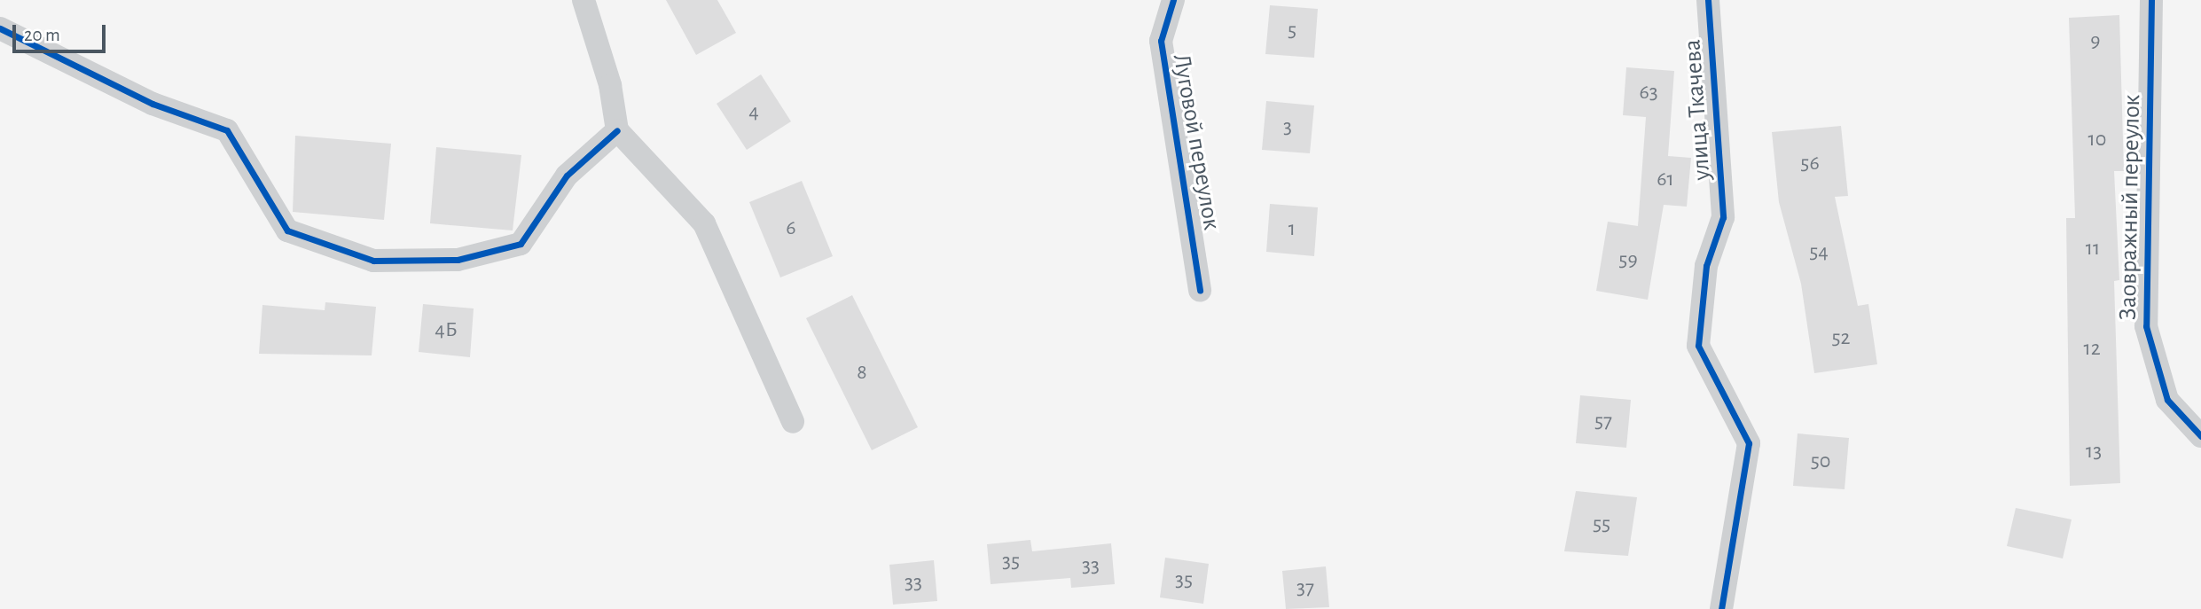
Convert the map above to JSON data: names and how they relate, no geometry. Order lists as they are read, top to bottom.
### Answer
{
  "streets": {
    "street": ["улица Ткачева", "Луговой переулок", "Заовражный переулок"]
  },
  "house_numbers": [
    "5",
    "9",
    "63",
    "4",
    "3",
    "10",
    "56",
    "61",
    "6",
    "1",
    "11",
    "54",
    "59",
    "4Б",
    "52",
    "12",
    "8",
    "57",
    "13",
    "50",
    "55",
    "35",
    "33",
    "35",
    "33",
    "37"
  ],
  "scale_bar": "20 m"
}
